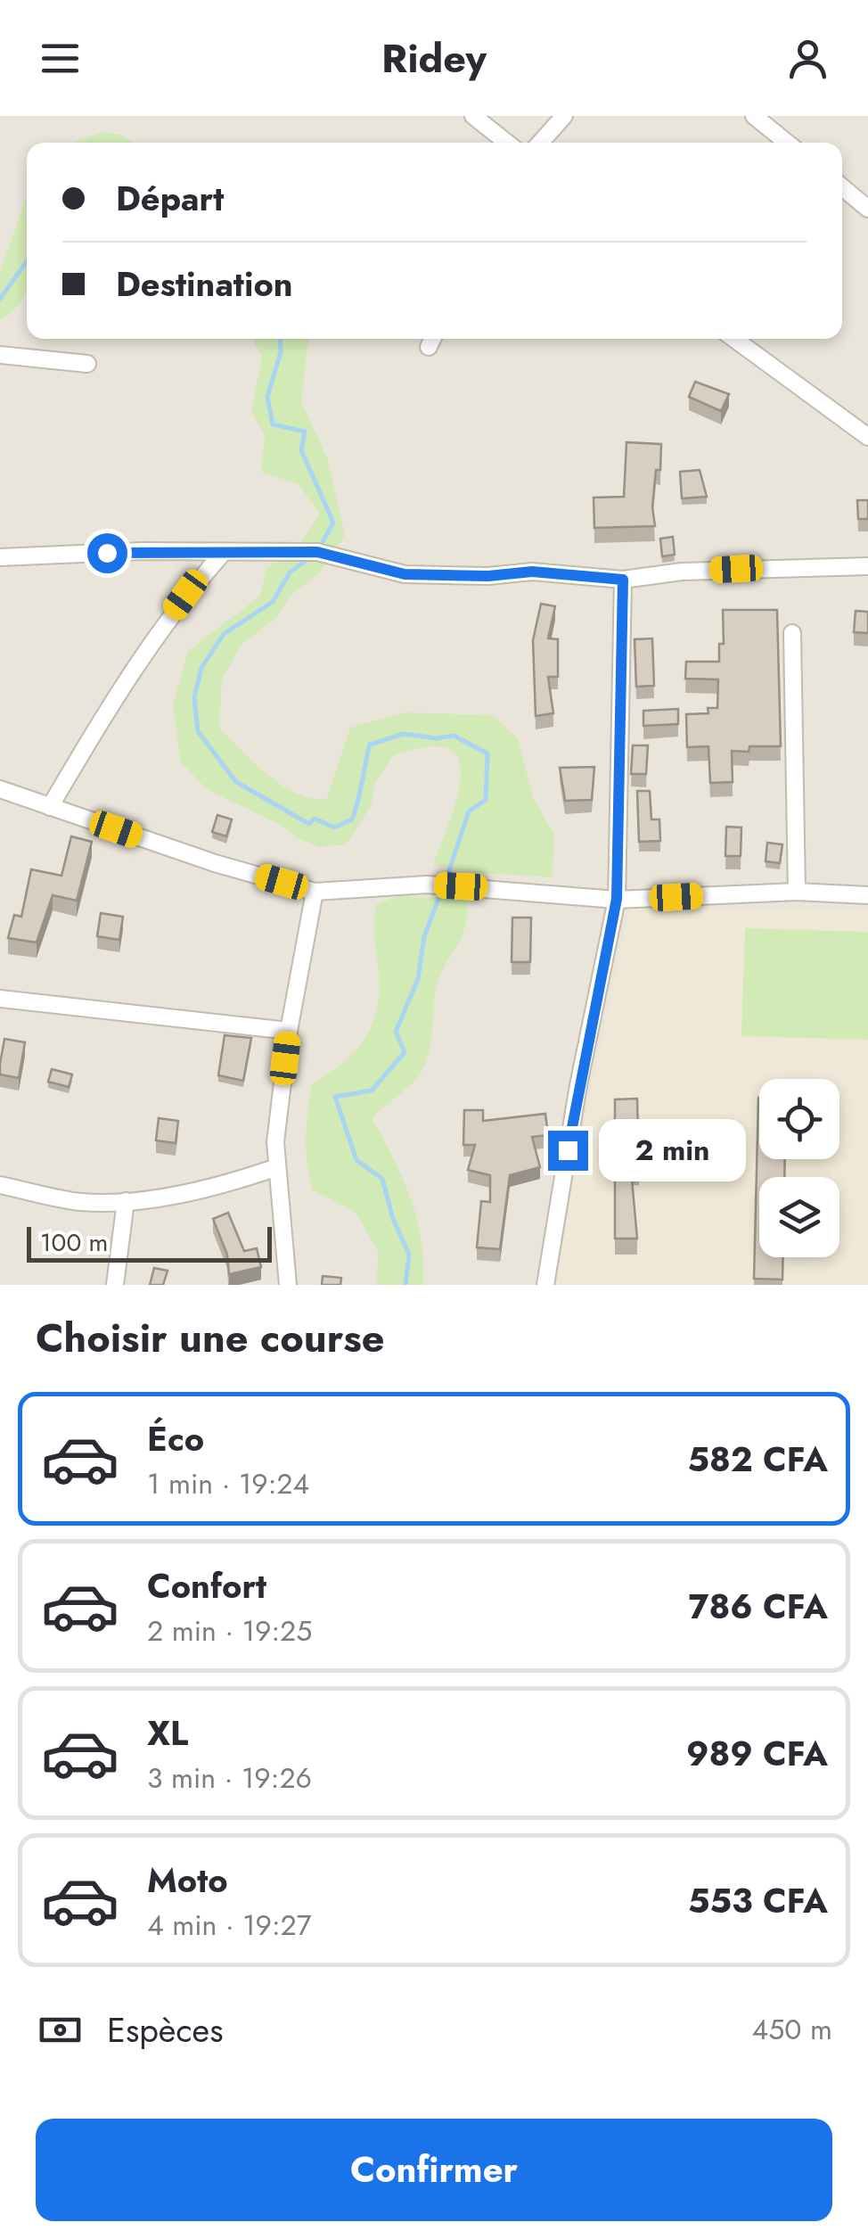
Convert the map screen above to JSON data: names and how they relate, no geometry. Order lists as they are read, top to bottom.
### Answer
{
  "scale_bar": "100 m",
  "page": {
    "header": "Ridey",
    "banner": ["Départ", "Destination"],
    "bubble": "2 min",
    "scale": "100 m",
    "heading": "Choisir une course",
    "list": [
      {
        "name": "Éco",
        "note": "1 min · 19:24",
        "value": "582 CFA"
      },
      {
        "name": "Confort",
        "note": "2 min · 19:25",
        "value": "786 CFA"
      },
      {
        "name": "XL",
        "note": "3 min · 19:26",
        "value": "989 CFA"
      },
      {
        "name": "Moto",
        "note": "4 min · 19:27",
        "value": "553 CFA"
      }
    ],
    "pay": ["Espèces", "450 m"],
    "buttons": "Confirmer"
  }
}
